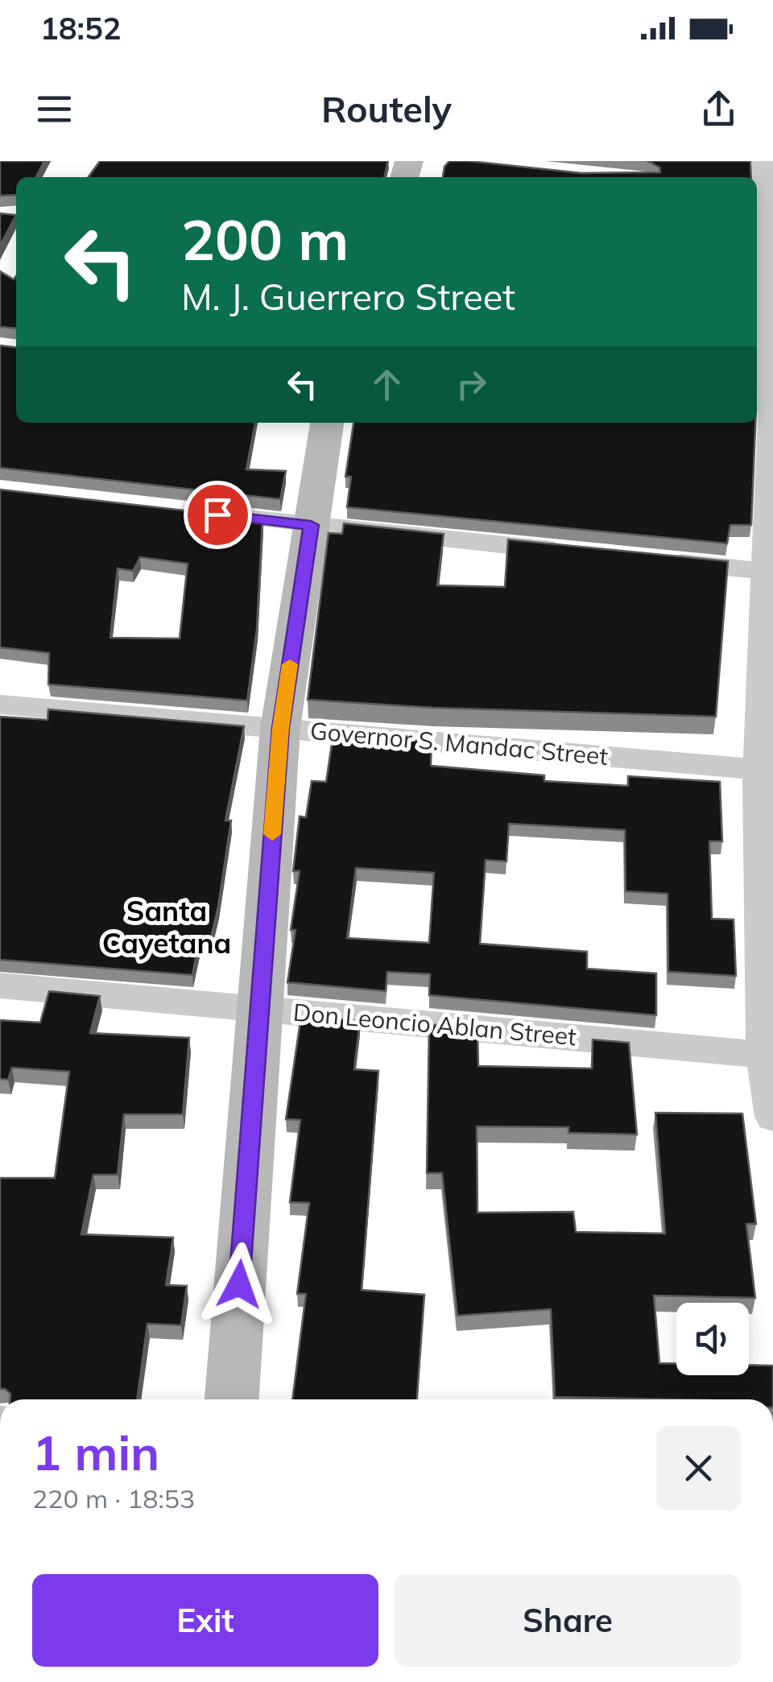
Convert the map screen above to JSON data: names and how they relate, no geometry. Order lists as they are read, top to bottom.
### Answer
{
  "streets": {
    "street": ["Governor S. Mandac Street", "Don Leoncio Ablan Street"]
  },
  "districts": ["Santa Cayetana"],
  "page": {
    "status": "18:52",
    "header": "Routely",
    "turn": ["200 m", "M. J. Guerrero Street"],
    "heading": ["1 min", "220 m · 18:53"],
    "buttons": ["Exit", "Share"]
  }
}
